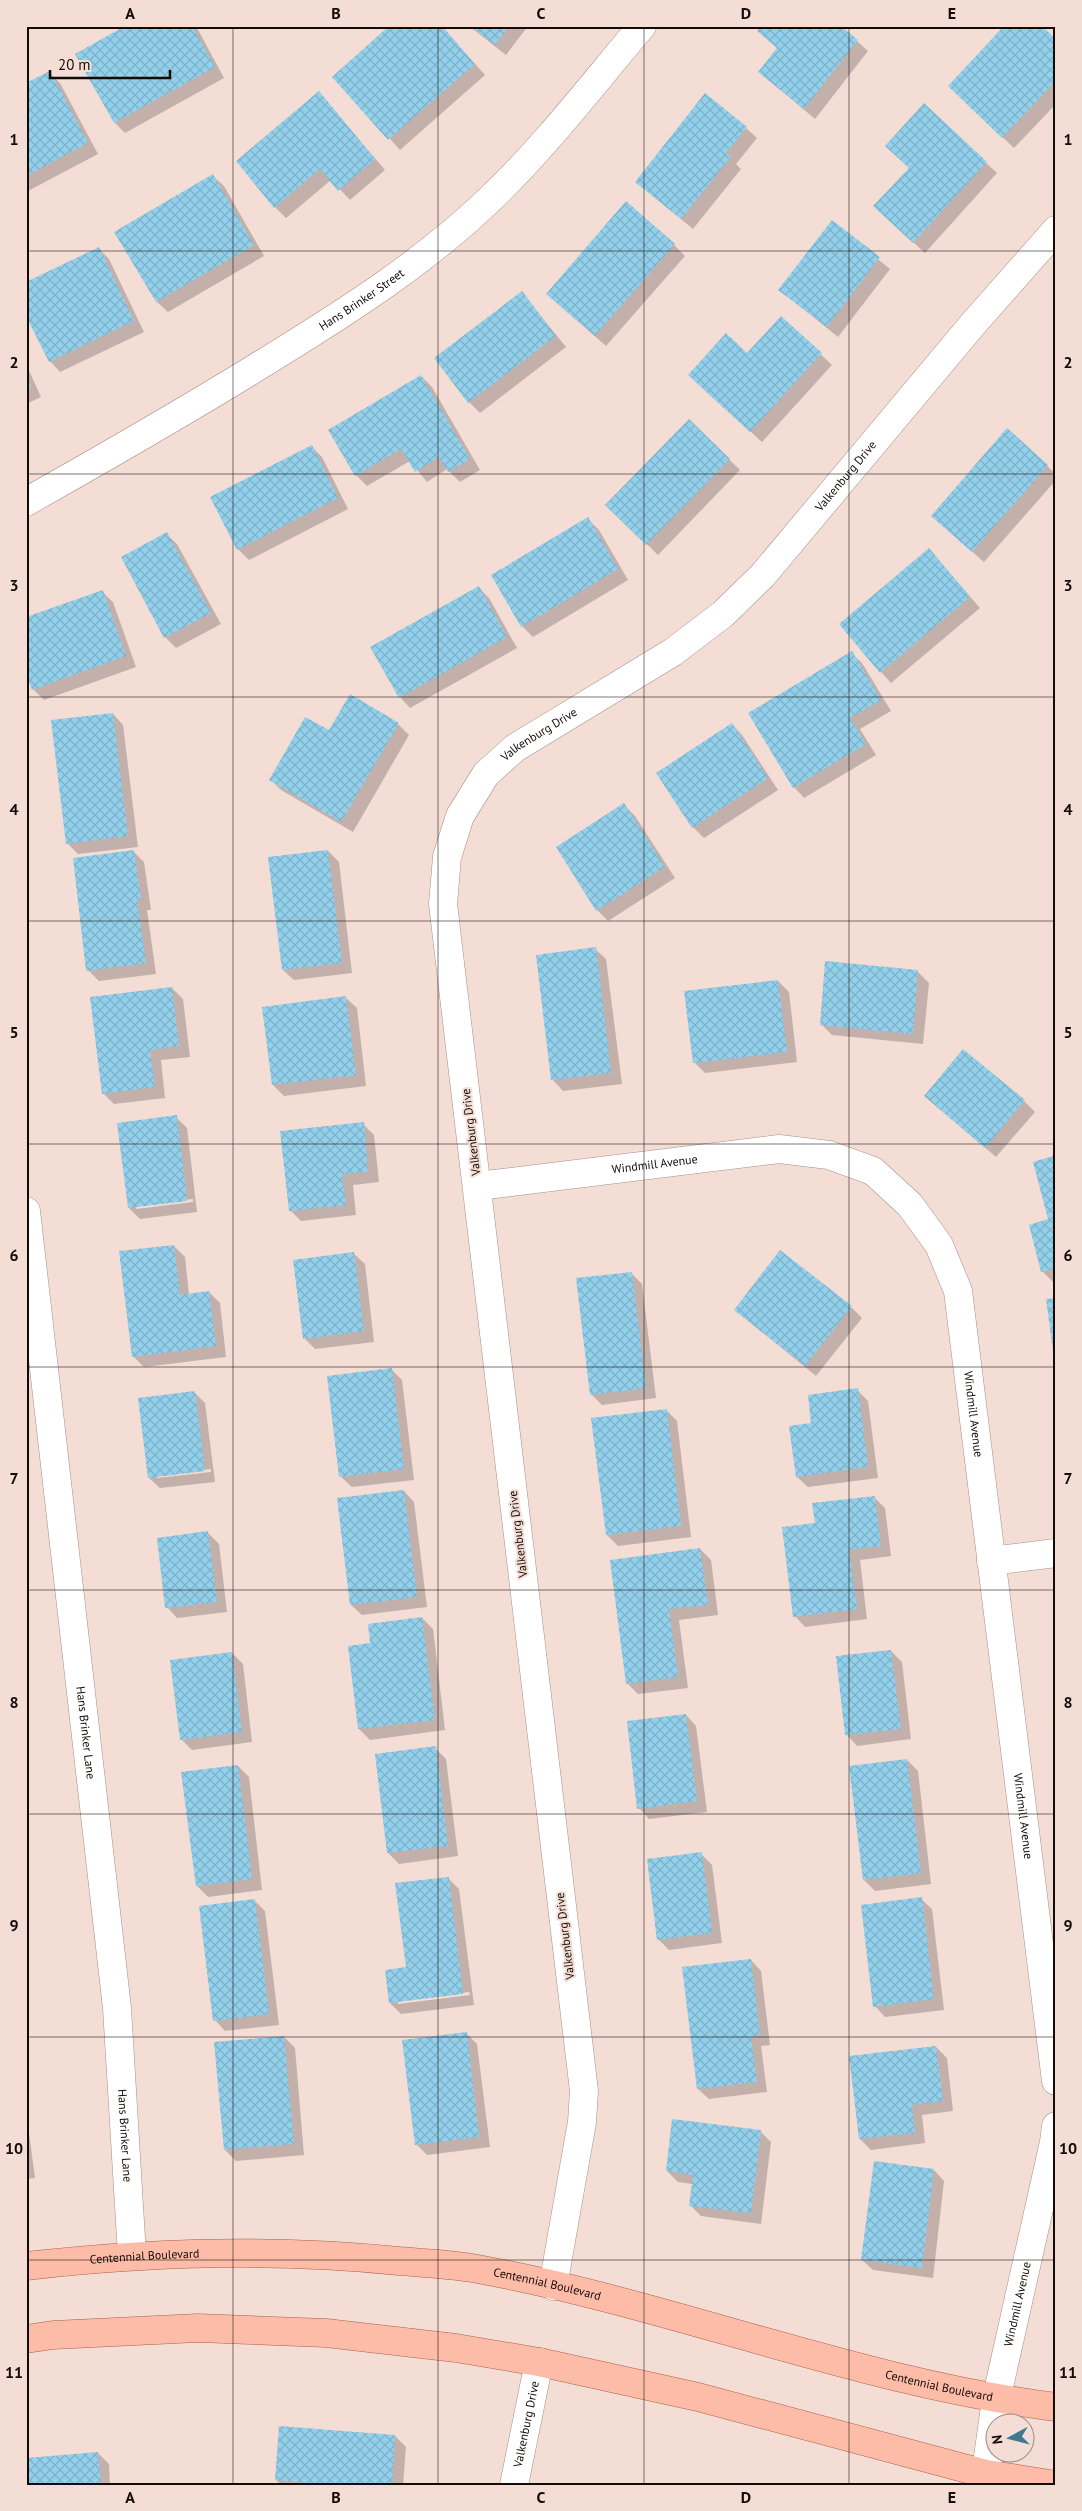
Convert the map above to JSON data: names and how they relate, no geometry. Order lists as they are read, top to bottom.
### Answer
{
  "streets": {
    "main road": ["Centennial Boulevard"],
    "street": [
      "Hans Brinker Street",
      "Valkenburg Drive",
      "Windmill Avenue",
      "Hans Brinker Lane"
    ]
  },
  "crossings": [
    ["Valkenburg Drive", "Windmill Avenue"],
    ["Valkenburg Drive", "Centennial Boulevard"],
    ["Windmill Avenue", "Centennial Boulevard"],
    ["Hans Brinker Lane", "Centennial Boulevard"]
  ],
  "scale_bar": "20 m",
  "north": "left",
  "grid": {
    "columns": [
      "A",
      "B",
      "C",
      "D",
      "E"
    ],
    "rows": [
      "1",
      "2",
      "3",
      "4",
      "5",
      "6",
      "7",
      "8",
      "9",
      "10",
      "11"
    ]
  }
}
